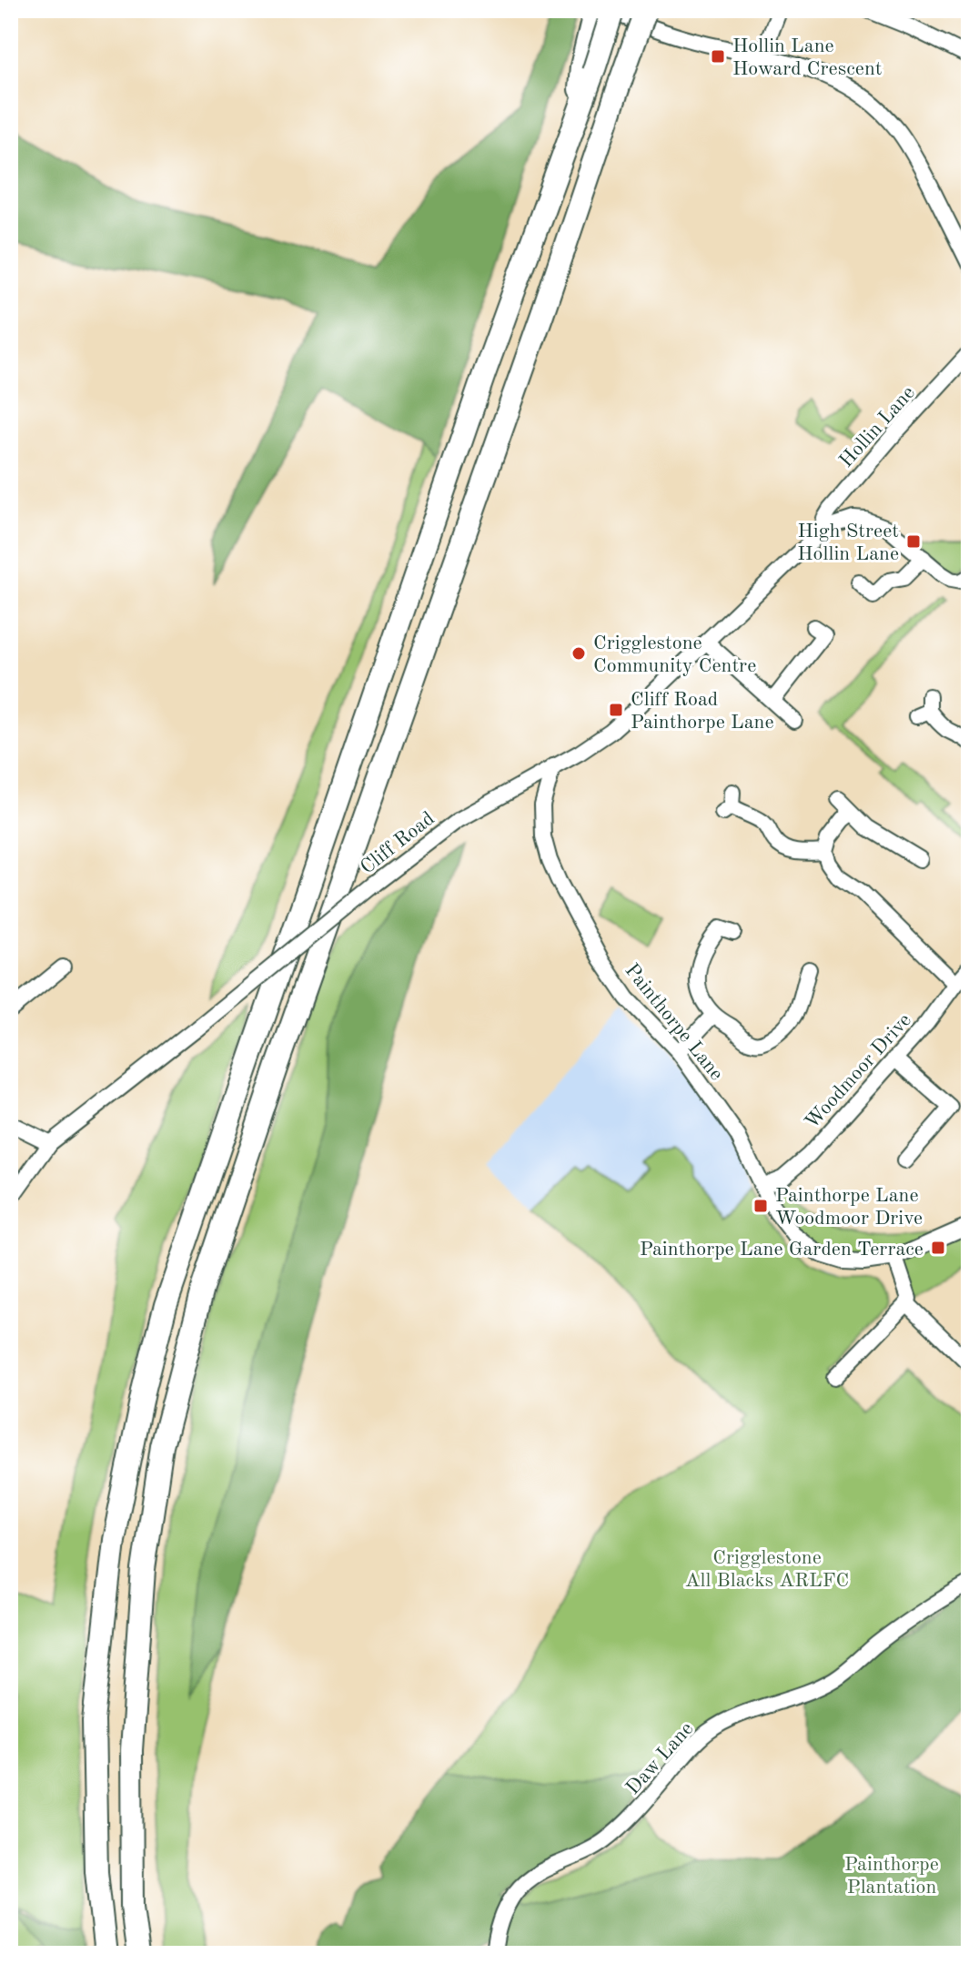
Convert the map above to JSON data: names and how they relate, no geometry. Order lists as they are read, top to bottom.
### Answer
{
  "streets": {
    "street": [
      "Hollin Lane",
      "Cliff Road",
      "Painthorpe Lane",
      "Woodmoor Drive",
      "Daw Lane"
    ]
  },
  "crossings": [
    ["Hollin Lane", "Cliff Road"],
    ["Cliff Road", "Painthorpe Lane"],
    ["Painthorpe Lane", "Woodmoor Drive"]
  ],
  "parks": ["Crigglestone All Blacks ARLFC", "Painthorpe Plantation"],
  "places": {
    "transit": [
      "Hollin Lane Howard Crescent",
      "High Street Hollin Lane",
      "Cliff Road Painthorpe Lane",
      "Painthorpe Lane Woodmoor Drive",
      "Painthorpe Lane Garden Terrace"
    ],
    "other": ["Crigglestone Community Centre"]
  }
}
